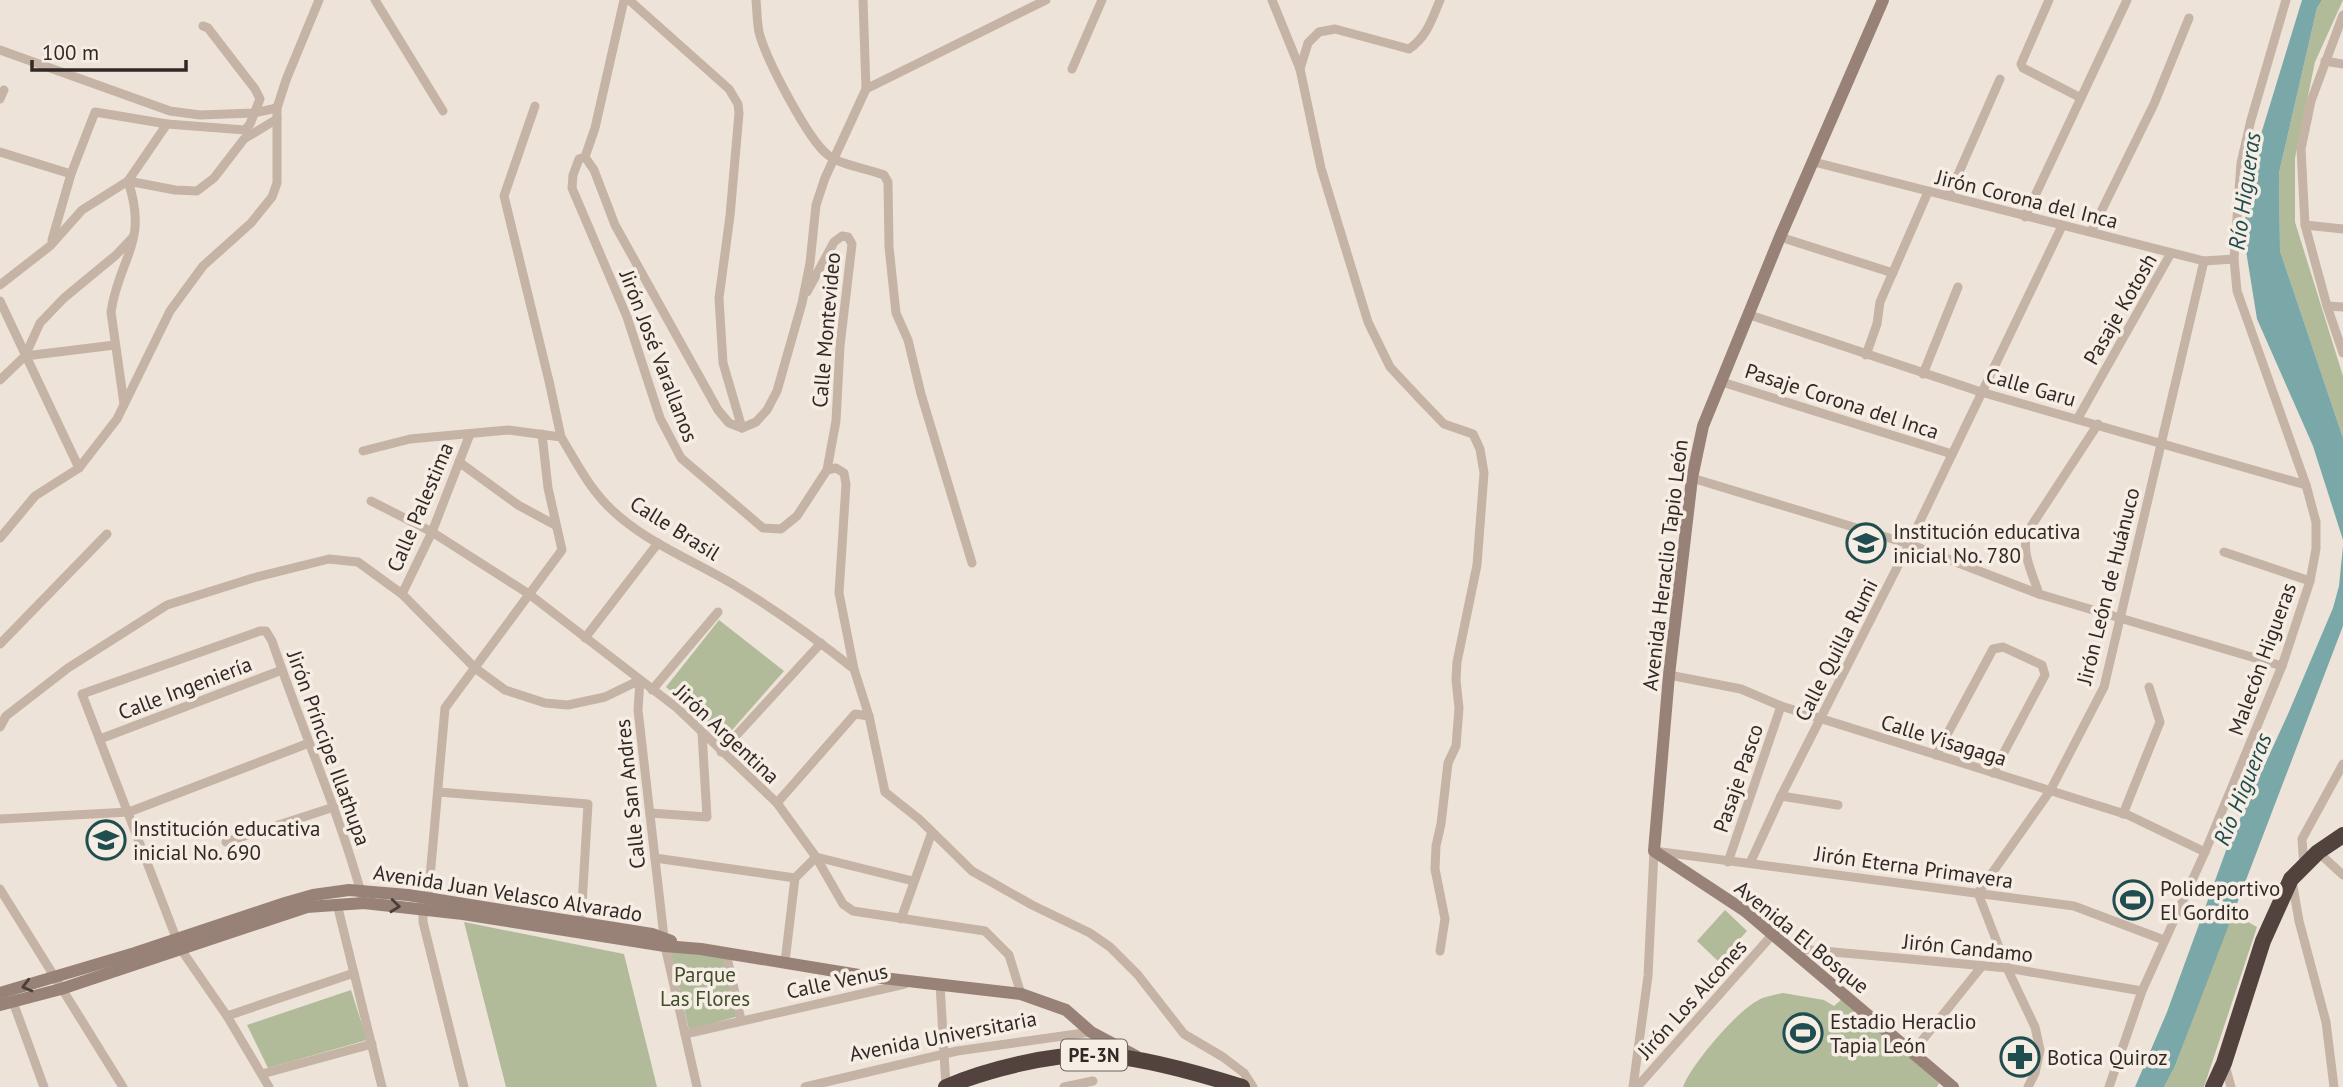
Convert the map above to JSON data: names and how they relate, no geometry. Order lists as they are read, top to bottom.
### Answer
{
  "streets": {
    "highway": ["Avenida Universitaria", "PE-3N"],
    "street": [
      "Jirón Corona del Inca",
      "Pasaje Kotosh",
      "Calle Montevideo",
      "Jirón José Varallanos",
      "Calle Garu",
      "Pasaje Corona del Inca",
      "Calle Palestima",
      "Calle Brasil",
      "Avenida Heraclio Tapio León",
      "Jirón León de Huánuco",
      "Calle Quilla Rumi",
      "Malecón Higueras",
      "Calle Ingeniería",
      "Jirón Argentina",
      "Calle Visagaga",
      "Jirón Príncipe Illathupa",
      "Pasaje Pasco",
      "Calle San Andres",
      "Jirón Eterna Primavera",
      "Avenida Juan Velasco Alvarado",
      "Avenida El Bosque",
      "Jirón Candamo",
      "Calle Venus",
      "Jirón Los Alcones"
    ]
  },
  "crossings": [
    ["Jirón Corona del Inca", "Pasaje Kotosh"],
    ["Jirón Corona del Inca", "Avenida Heraclio Tapio León"],
    ["Jirón Corona del Inca", "Jirón León de Huánuco"],
    ["Jirón Corona del Inca", "Calle Quilla Rumi"],
    ["Jirón Corona del Inca", "Malecón Higueras"],
    ["Pasaje Kotosh", "Calle Garu"],
    ["Calle Montevideo", "Jirón José Varallanos"],
    ["Calle Garu", "Avenida Heraclio Tapio León"],
    ["Calle Garu", "Jirón León de Huánuco"],
    ["Calle Garu", "Calle Quilla Rumi"],
    ["Calle Garu", "Malecón Higueras"],
    ["Pasaje Corona del Inca", "Avenida Heraclio Tapio León"],
    ["Pasaje Corona del Inca", "Calle Quilla Rumi"],
    ["Calle Palestima", "Jirón Argentina"],
    ["Avenida Heraclio Tapio León", "Calle Visagaga"],
    ["Avenida Heraclio Tapio León", "Jirón Eterna Primavera"],
    ["Avenida Heraclio Tapio León", "Avenida El Bosque"],
    ["Avenida Heraclio Tapio León", "Jirón Los Alcones"],
    ["Jirón León de Huánuco", "Calle Visagaga"],
    ["Jirón León de Huánuco", "Jirón Eterna Primavera"],
    ["Calle Quilla Rumi", "Calle Visagaga"],
    ["Calle Quilla Rumi", "Jirón Eterna Primavera"],
    ["Malecón Higueras", "Calle Visagaga"],
    ["Malecón Higueras", "Jirón Eterna Primavera"],
    ["Malecón Higueras", "Jirón Candamo"],
    ["Calle Ingeniería", "Jirón Príncipe Illathupa"],
    ["Jirón Argentina", "Calle San Andres"],
    ["Jirón Argentina", "Avenida Juan Velasco Alvarado"],
    ["Calle Visagaga", "Pasaje Pasco"],
    ["Jirón Príncipe Illathupa", "Avenida Juan Velasco Alvarado"],
    ["Pasaje Pasco", "Jirón Eterna Primavera"],
    ["Calle San Andres", "Avenida Juan Velasco Alvarado"],
    ["Calle San Andres", "Calle Venus"],
    ["Jirón Eterna Primavera", "Avenida El Bosque"],
    ["Avenida Juan Velasco Alvarado", "Calle Venus"],
    ["Avenida Juan Velasco Alvarado", "Avenida Universitaria"],
    ["Avenida El Bosque", "Jirón Candamo"],
    ["Avenida El Bosque", "Jirón Los Alcones"]
  ],
  "water": ["Río Higueras"],
  "parks": ["Parque Las Flores"],
  "places": {
    "school or university": ["Institución educativa inicial No. 780", "Institución educativa inicial No. 690"],
    "sports": ["Polideportivo El Gordito", "Estadio Heraclio Tapia León"],
    "pharmacy": ["Botica Quiroz"]
  },
  "scale_bar": "100 m"
}
